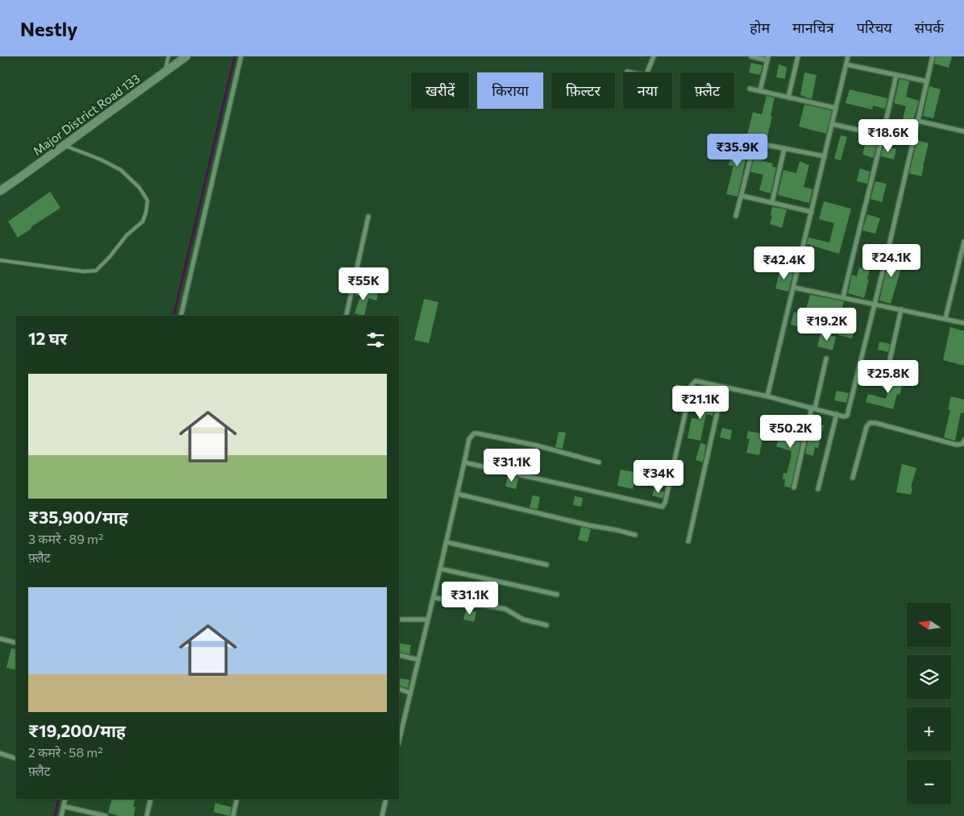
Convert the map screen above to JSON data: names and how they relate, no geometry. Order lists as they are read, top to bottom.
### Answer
{
  "streets": {
    "main road": ["Major District Road 133"]
  },
  "north": "left",
  "page": {
    "header": "Nestly",
    "nav": [
      "होम",
      "मानचित्र",
      "परिचय",
      "संपर्क"
    ],
    "chip": [
      "खरीदें",
      "किराया",
      "फ़िल्टर",
      "नया",
      "फ़्लैट"
    ],
    "price": [
      "₹18.6K",
      "₹35.9K",
      "₹24.1K",
      "₹42.4K",
      "₹55K",
      "₹19.2K",
      "₹25.8K",
      "₹21.1K",
      "₹50.2K",
      "₹31.1K",
      "₹34K",
      "₹31.1K"
    ],
    "heading": "12 घर",
    "list": [
      {
        "name": "₹35,900/माह",
        "note": "3 कमरे · 89 m² · फ़्लैट"
      },
      {
        "name": "₹19,200/माह",
        "note": "2 कमरे · 58 m² · फ़्लैट"
      }
    ],
    "map_buttons": ["+", "−"]
  }
}
